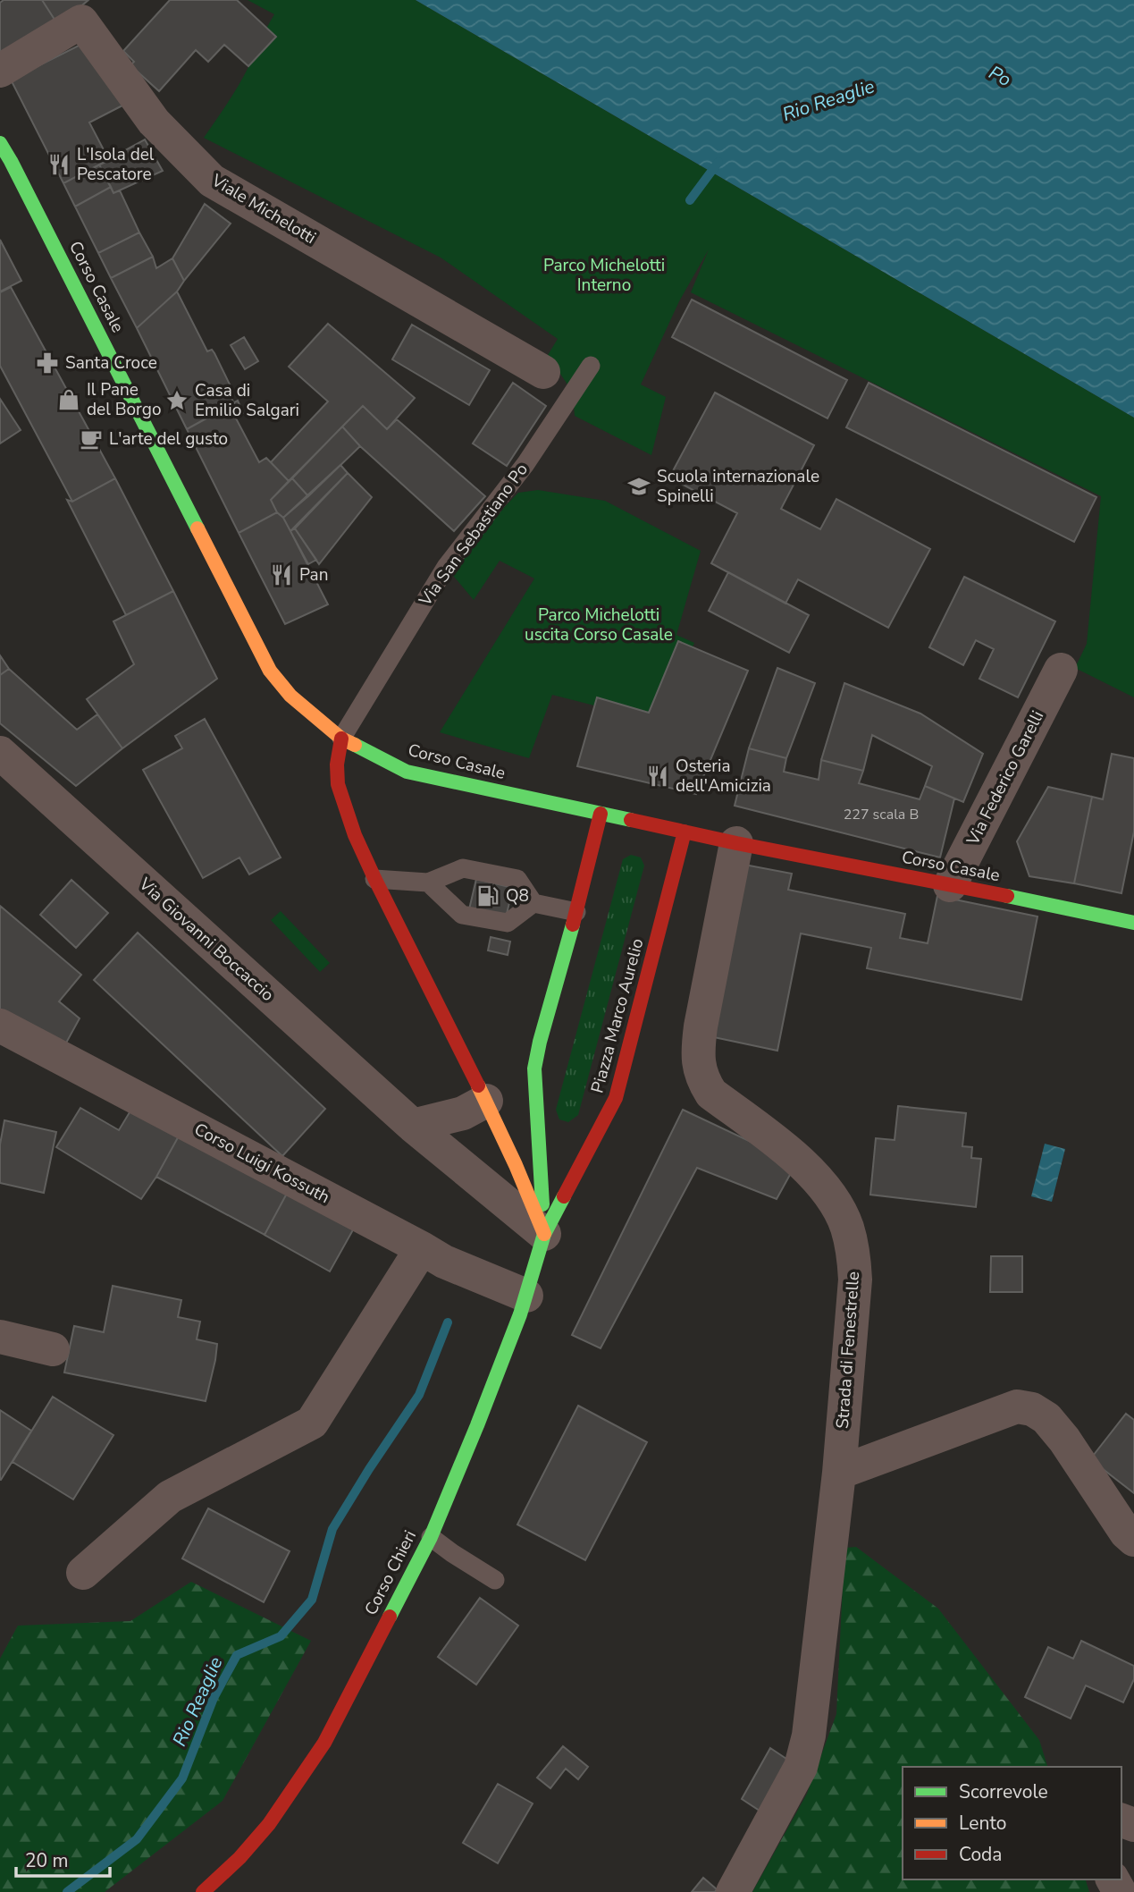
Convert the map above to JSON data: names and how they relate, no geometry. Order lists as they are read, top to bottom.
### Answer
{
  "streets": {
    "main road": ["Corso Casale", "Piazza Marco Aurelio", "Corso Chieri"],
    "street": [
      "Viale Michelotti",
      "Via Federico Garelli",
      "Via Giovanni Boccaccio",
      "Corso Luigi Kossuth",
      "Strada di Fenestrelle"
    ],
    "lane": ["Via San Sebastiano Po"]
  },
  "crossings": [
    ["Corso Casale", "Via San Sebastiano Po"],
    ["Corso Casale", "Via Federico Garelli"],
    ["Corso Casale", "Piazza Marco Aurelio"],
    ["Corso Casale", "Strada di Fenestrelle"],
    ["Via Giovanni Boccaccio", "Piazza Marco Aurelio"],
    ["Via Giovanni Boccaccio", "Corso Chieri"],
    ["Piazza Marco Aurelio", "Corso Chieri"],
    ["Corso Luigi Kossuth", "Corso Chieri"]
  ],
  "water": ["Po", "Rio Reaglie"],
  "parks": ["Parco Michelotti Interno", "Parco Michelotti uscita Corso Casale"],
  "places": {
    "restaurant": ["L'Isola del Pescatore", "Pan", "Osteria dell'Amicizia"],
    "pharmacy": ["Santa Croce"],
    "shop": ["Il Pane del Borgo"],
    "place": ["Casa di Emilio Salgari"],
    "cafe": ["L'arte del gusto"],
    "school or university": ["Scuola internazionale Spinelli"],
    "fuel station": ["Q8"]
  },
  "house_numbers": ["227 scala B"],
  "legend": ["Scorrevole", "Lento", "Coda"],
  "scale_bar": "20 m"
}
